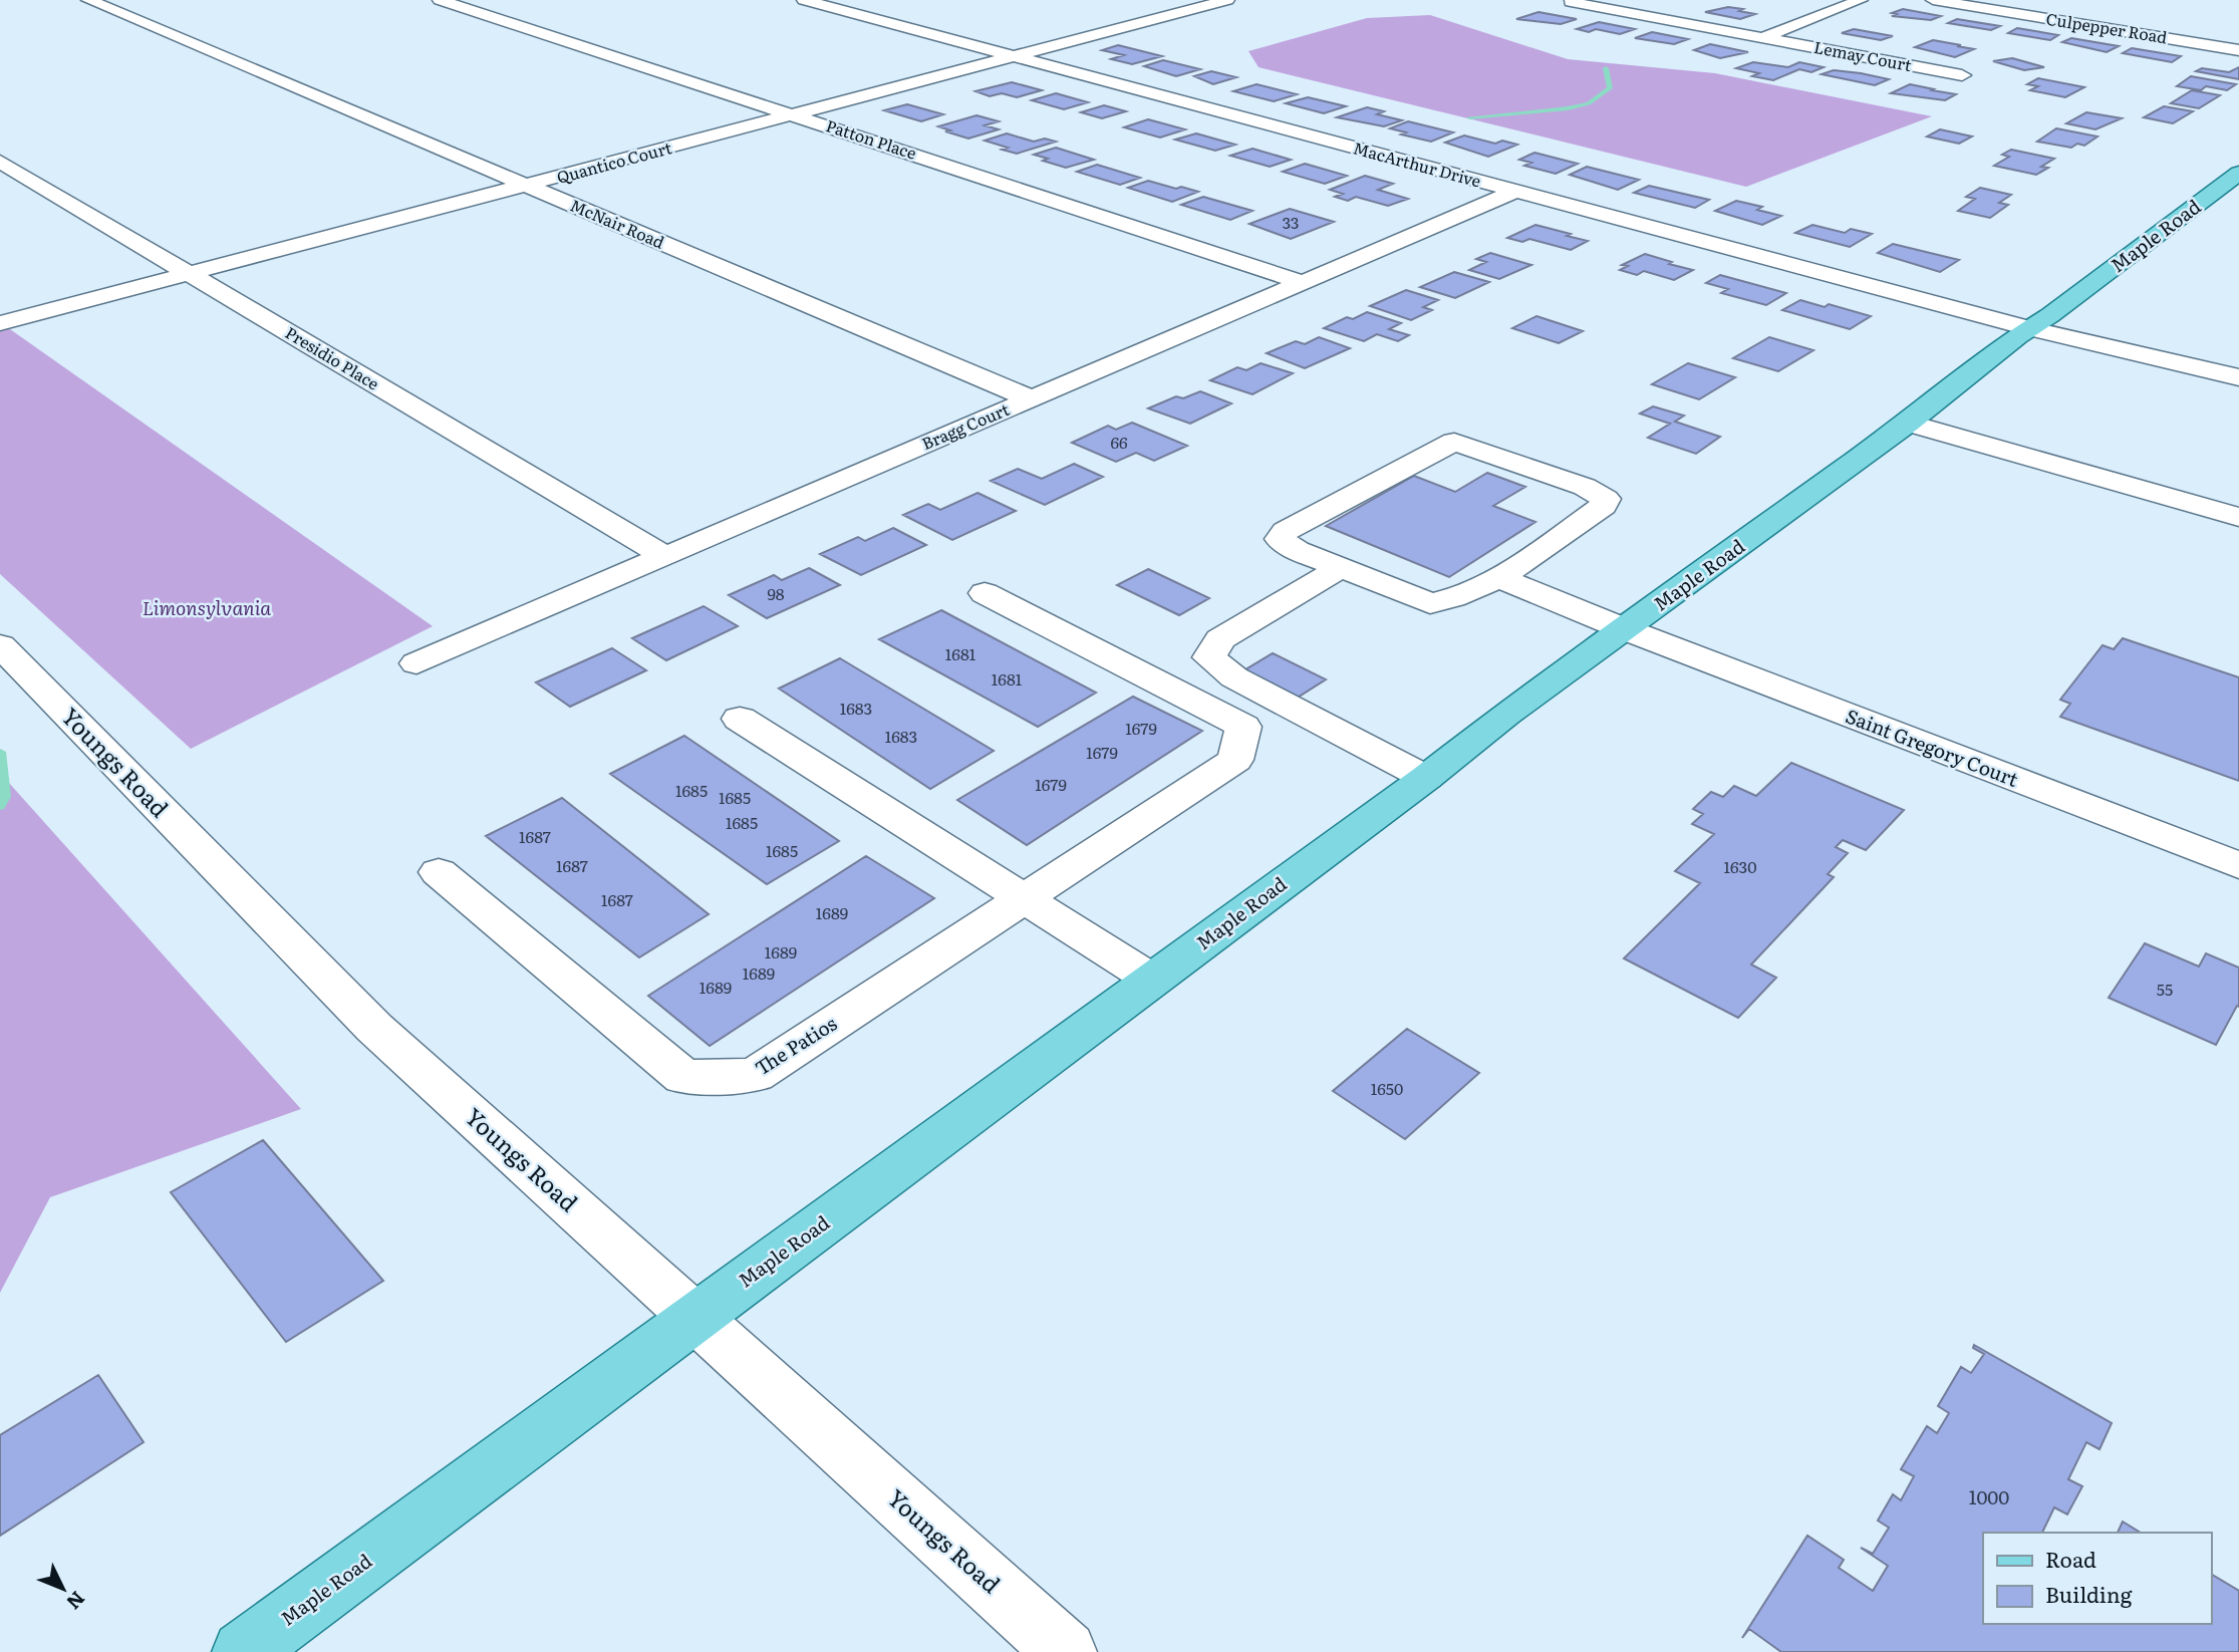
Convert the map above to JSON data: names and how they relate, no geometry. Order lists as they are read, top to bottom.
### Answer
{
  "streets": {
    "main road": ["Maple Road"],
    "street": [
      "Culpepper Road",
      "Lemay Court",
      "Patton Place",
      "Quantico Court",
      "MacArthur Drive",
      "McNair Road",
      "Presidio Place",
      "Bragg Court",
      "Saint Gregory Court",
      "Youngs Road",
      "The Patios"
    ]
  },
  "crossings": [
    ["Patton Place", "Quantico Court"],
    ["Patton Place", "Bragg Court"],
    ["Quantico Court", "MacArthur Drive"],
    ["Quantico Court", "McNair Road"],
    ["Quantico Court", "Presidio Place"],
    ["MacArthur Drive", "Maple Road"],
    ["MacArthur Drive", "Bragg Court"],
    ["McNair Road", "Bragg Court"],
    ["Maple Road", "Saint Gregory Court"],
    ["Maple Road", "Youngs Road"],
    ["Presidio Place", "Bragg Court"]
  ],
  "parks": ["Limonsylvania"],
  "house_numbers": [
    "33",
    "66",
    "98",
    "1681",
    "1681",
    "1683",
    "1679",
    "1683",
    "1679",
    "1679",
    "1685",
    "1685",
    "1685",
    "1687",
    "1685",
    "1687",
    "1630",
    "1687",
    "1689",
    "1689",
    "1689",
    "1689",
    "55",
    "1650",
    "1000"
  ],
  "legend": ["Road", "Building"],
  "north": "bottom right"
}
